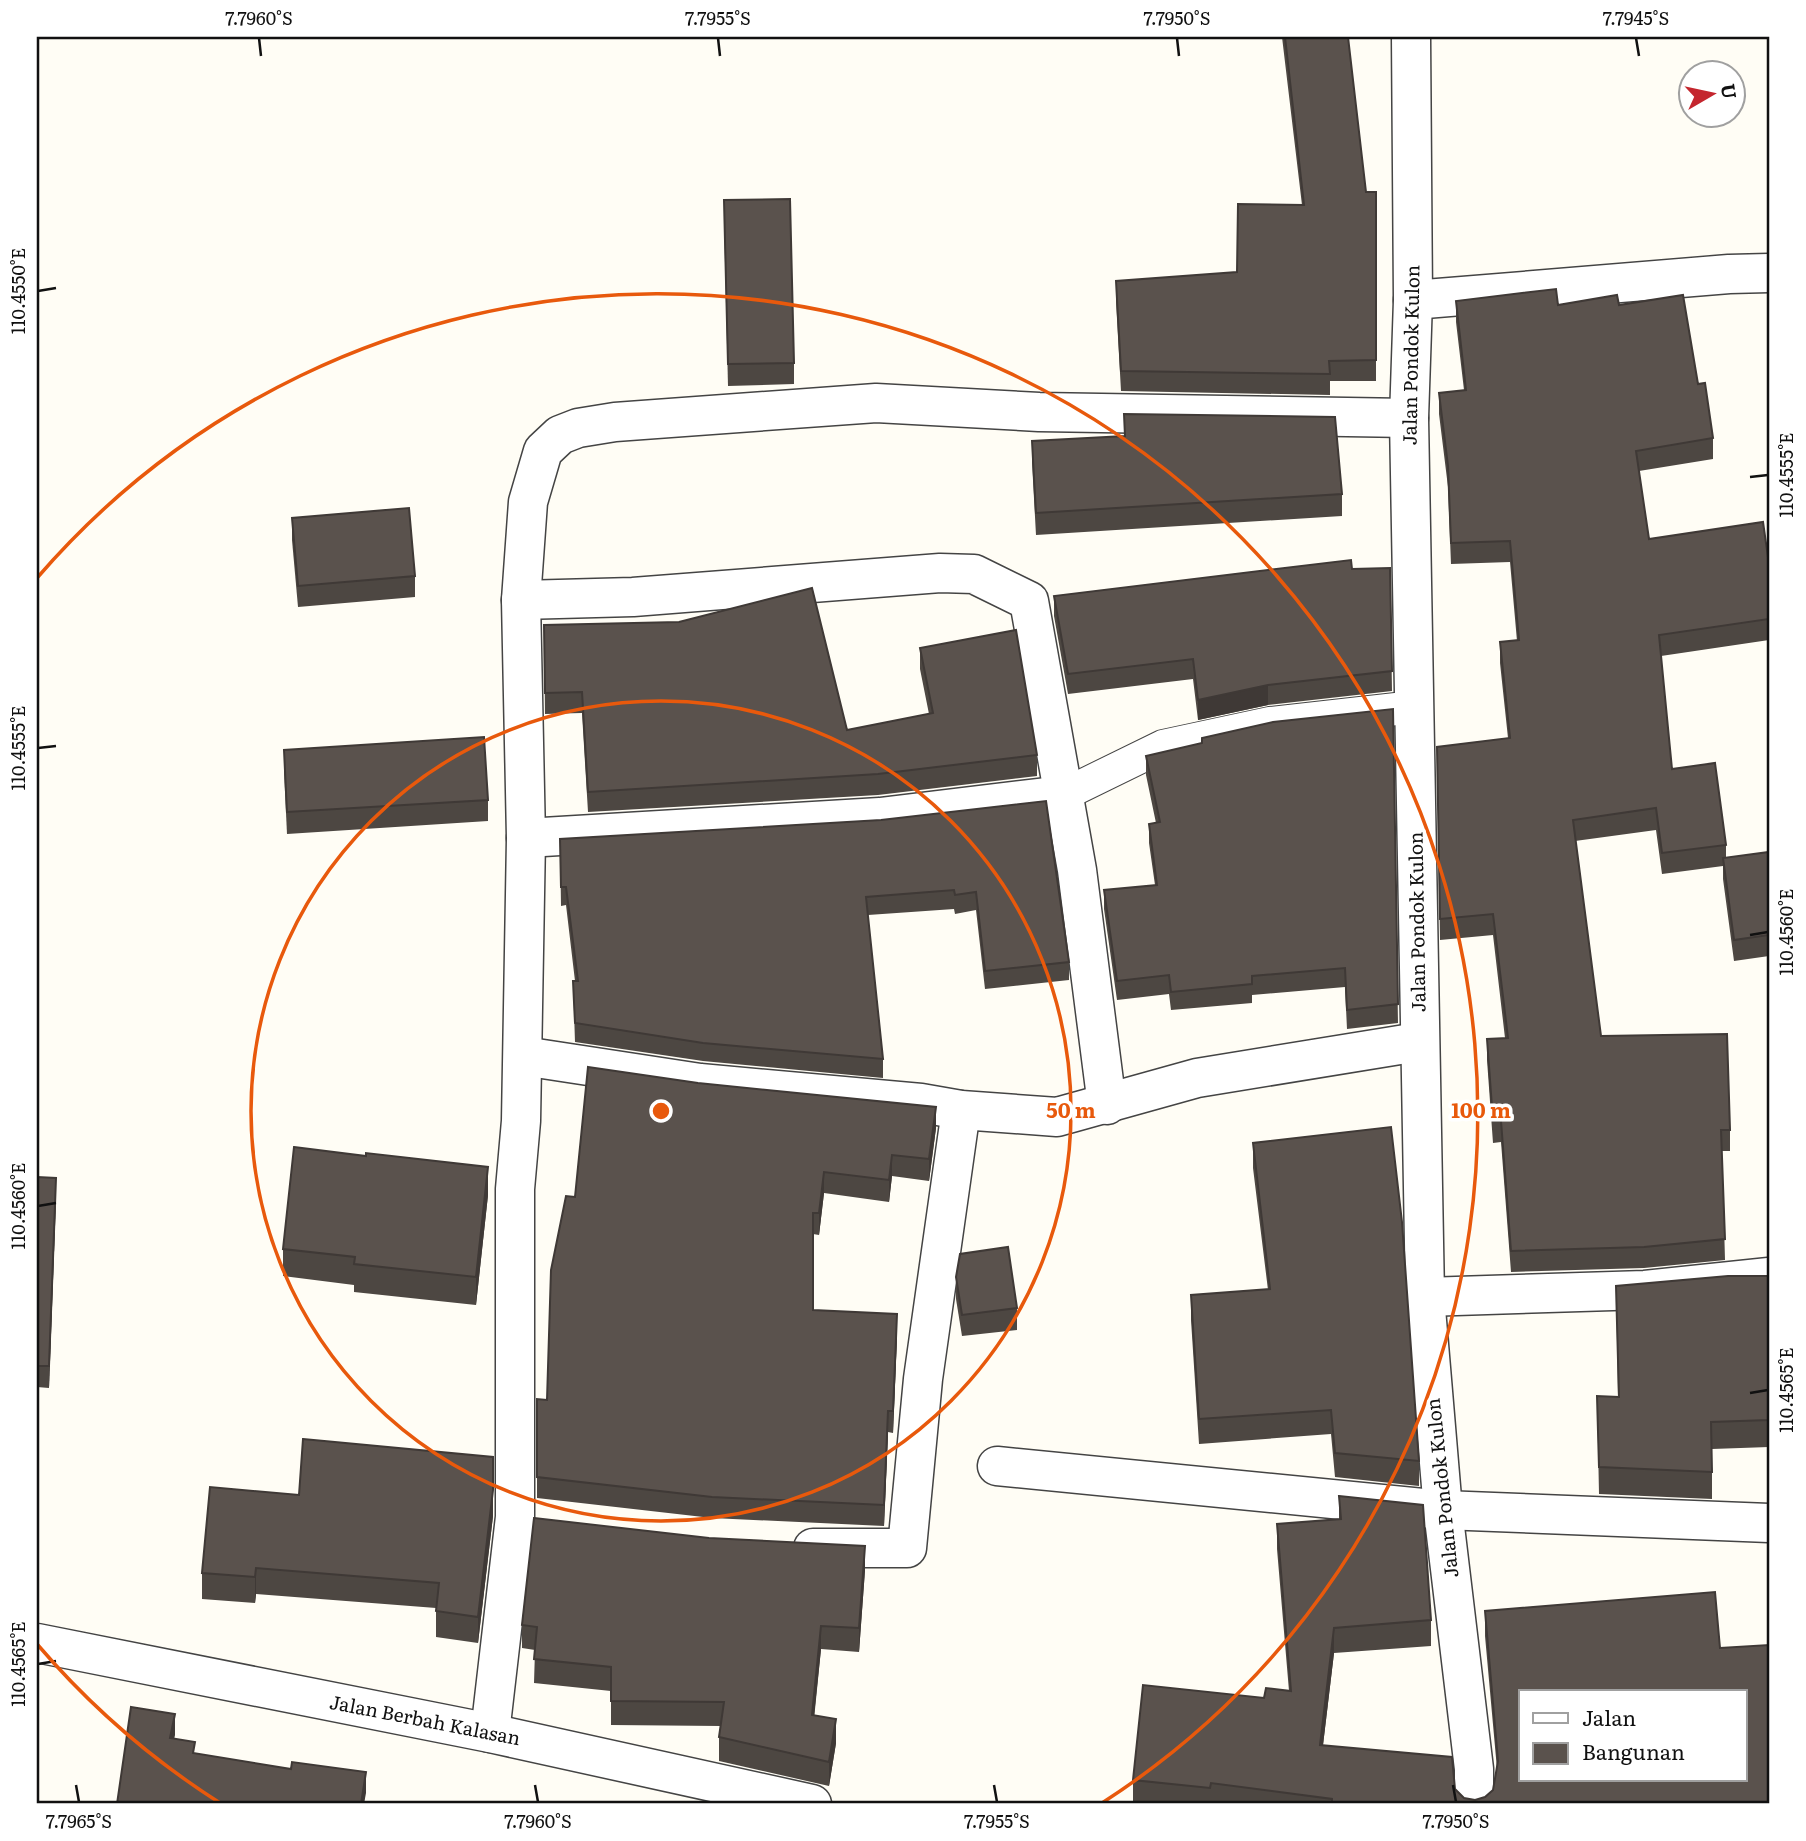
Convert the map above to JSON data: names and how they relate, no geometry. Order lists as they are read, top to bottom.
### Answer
{
  "streets": {
    "street": ["Jalan Pondok Kulon", "Jalan Berbah Kalasan"]
  },
  "legend": ["Jalan", "Bangunan"],
  "north": "right",
  "coordinates": [
    "7.7960°S",
    "7.7955°S",
    "7.7950°S",
    "7.7945°S",
    "110.4550°E",
    "110.4555°E",
    "110.4560°E",
    "110.4565°E",
    "7.7965°S"
  ],
  "rings": ["50 m", "100 m"]
}
